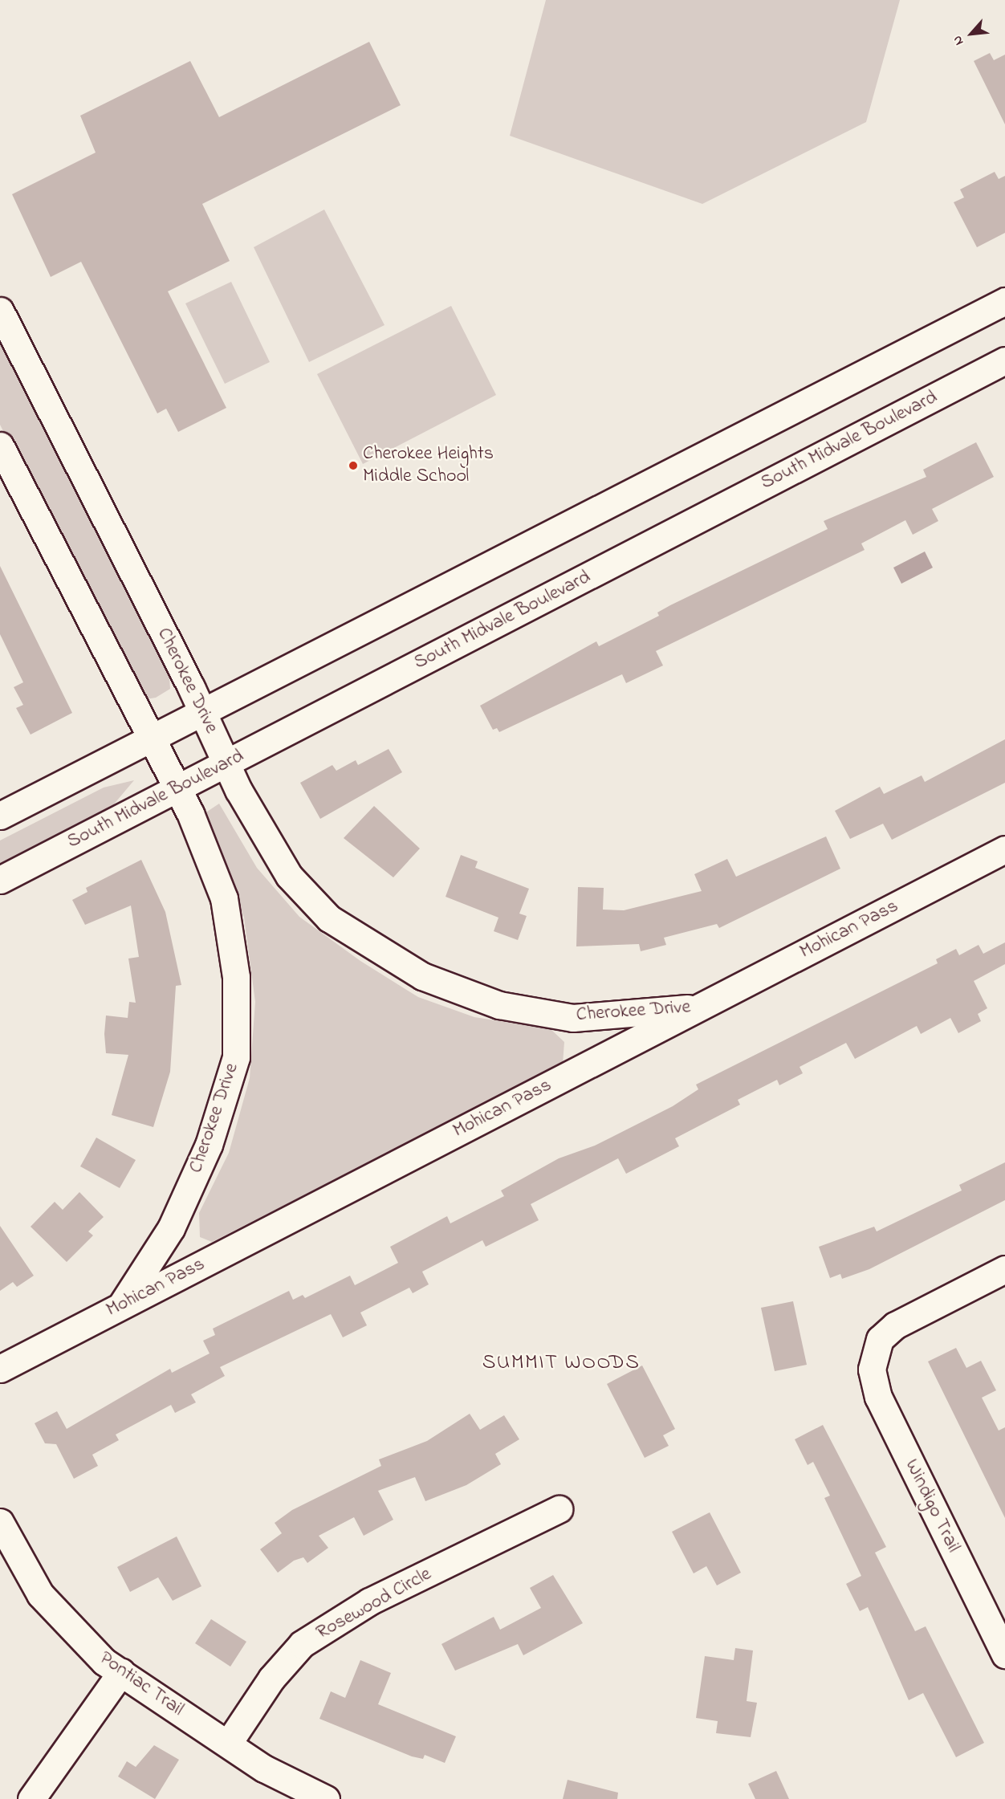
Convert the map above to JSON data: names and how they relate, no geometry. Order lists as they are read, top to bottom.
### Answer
{
  "streets": {
    "street": [
      "South Midvale Boulevard",
      "Cherokee Drive",
      "Mohican Pass",
      "Windigo Trail",
      "Rosewood Circle",
      "Pontiac Trail"
    ]
  },
  "crossings": [
    ["South Midvale Boulevard", "Cherokee Drive"],
    ["Cherokee Drive", "Mohican Pass"],
    ["Rosewood Circle", "Pontiac Trail"]
  ],
  "districts": ["SUMMIT WOODS"],
  "places": ["Cherokee Heights Middle School"],
  "north": "bottom left"
}
